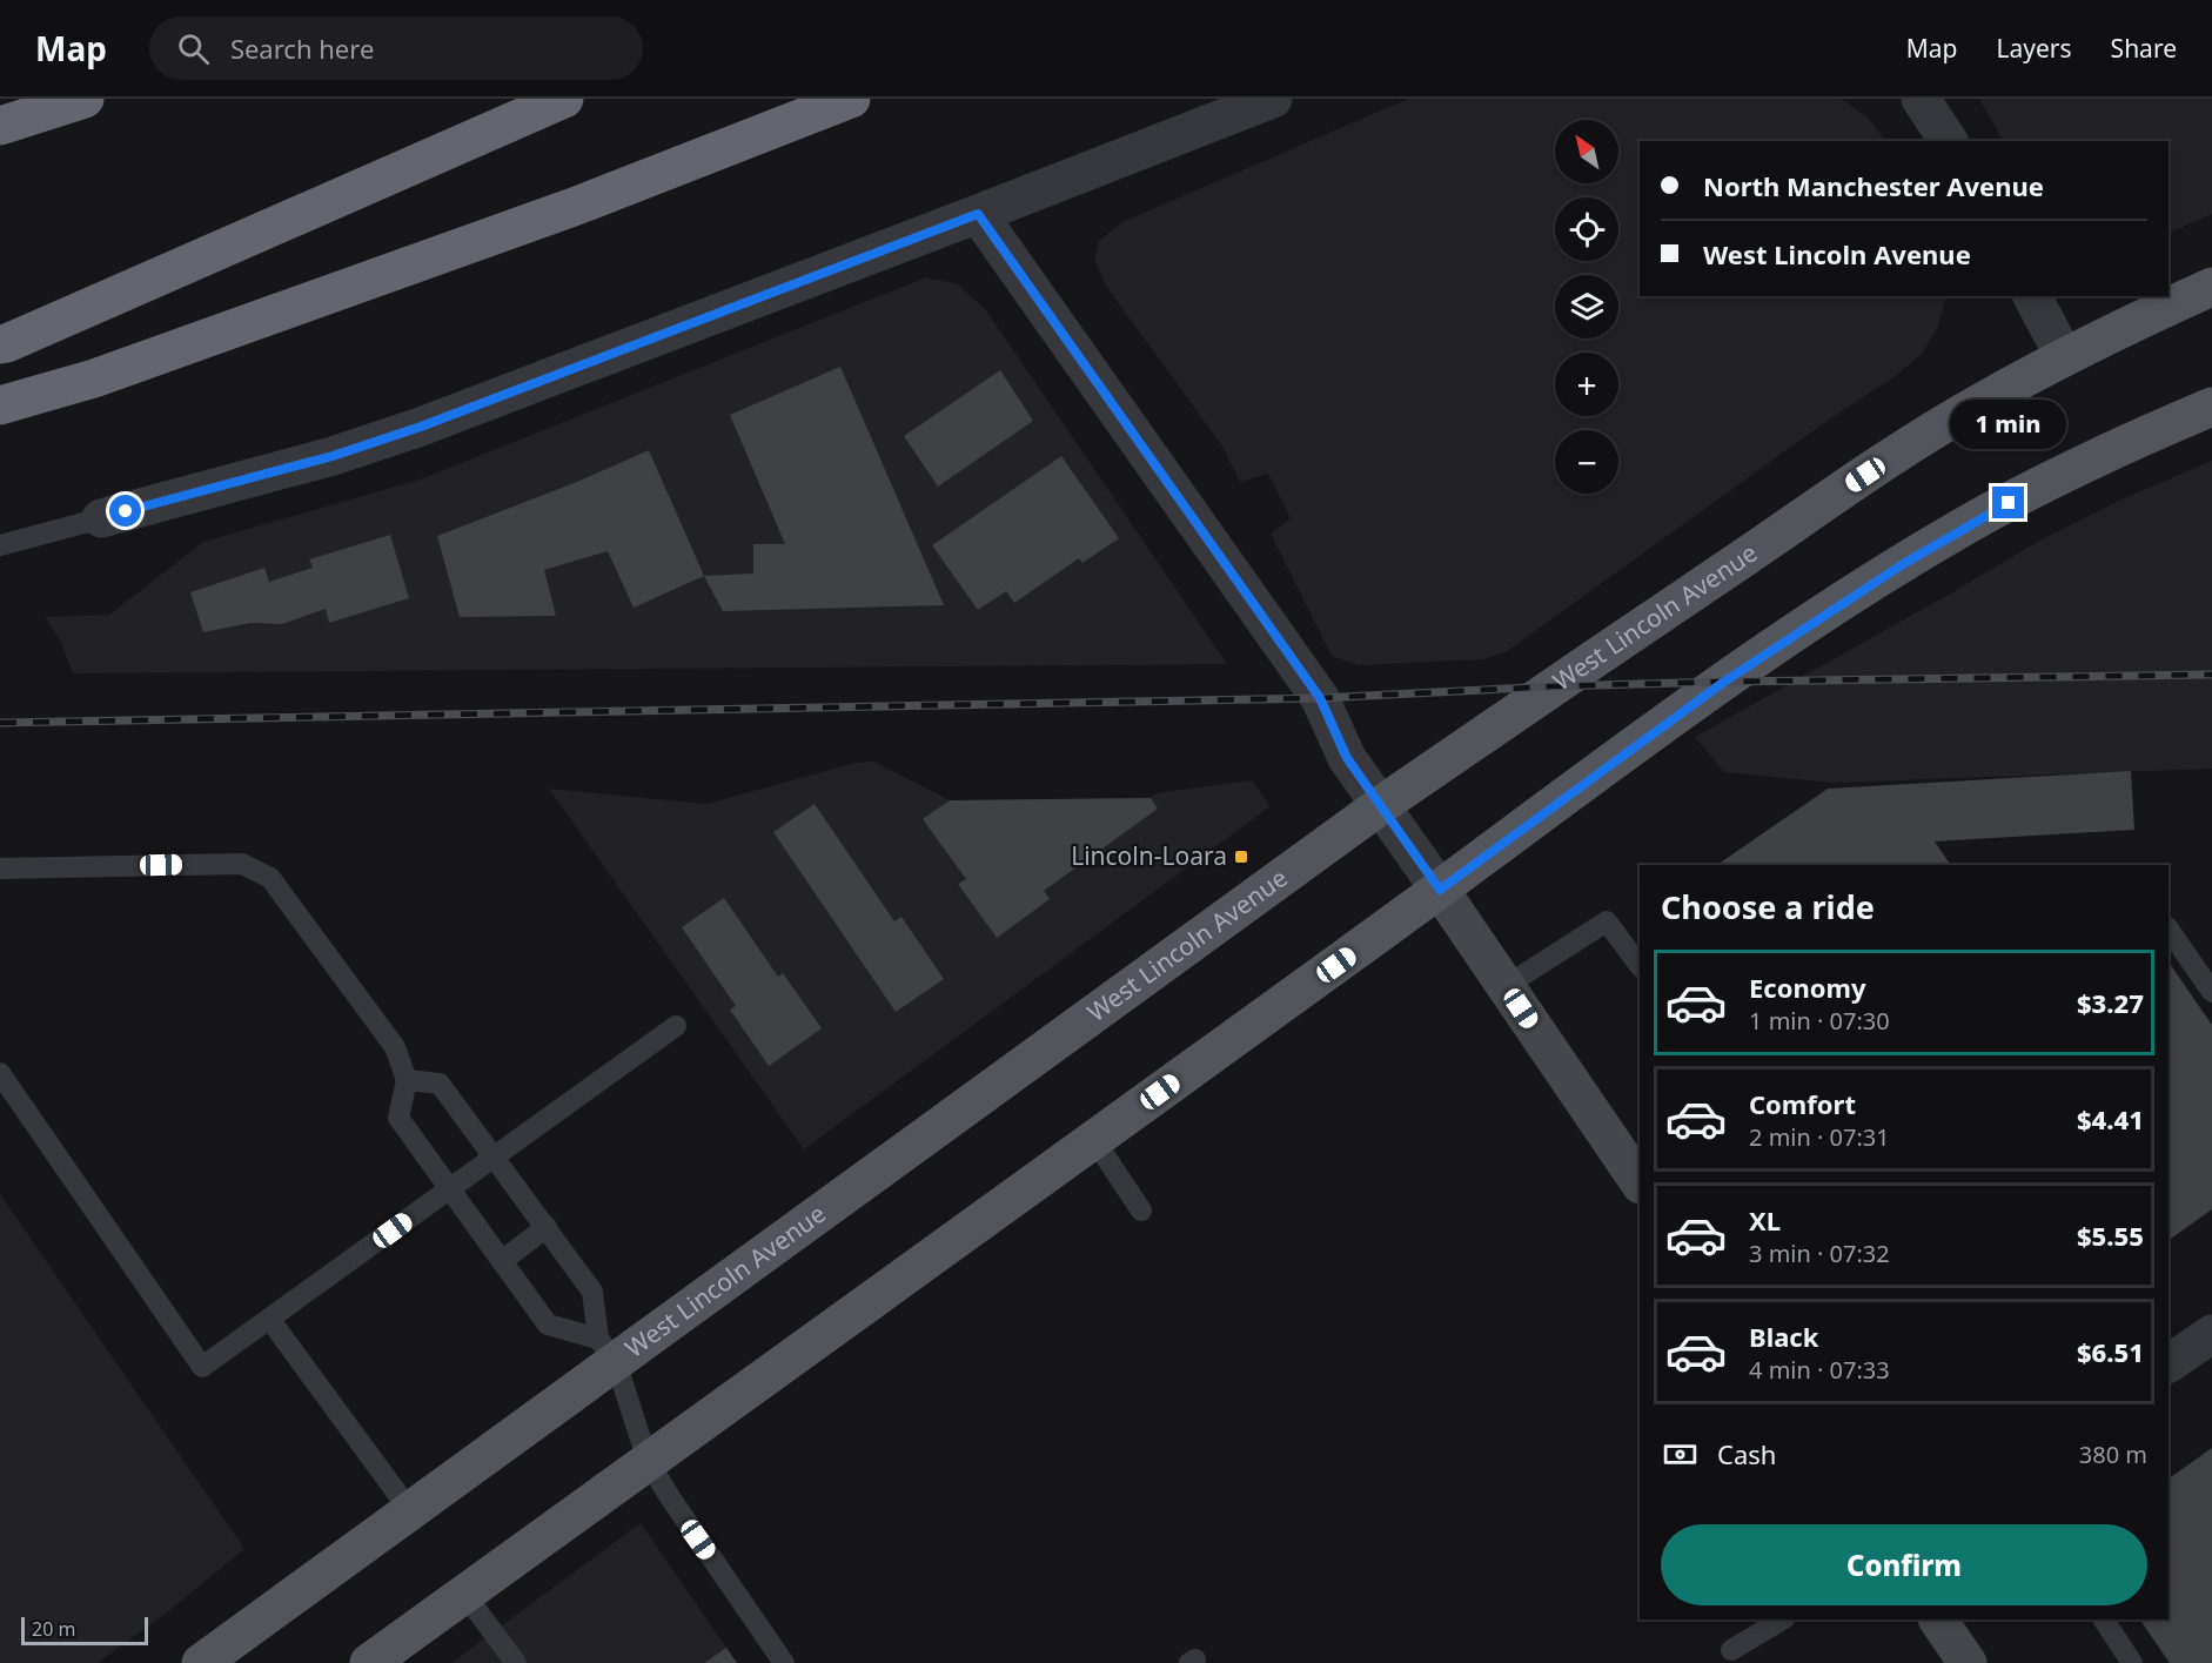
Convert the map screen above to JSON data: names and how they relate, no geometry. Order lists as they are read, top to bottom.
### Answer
{
  "streets": {
    "main road": ["West Lincoln Avenue"]
  },
  "places": {
    "transit": ["Lincoln-Loara"]
  },
  "scale_bar": "20 m",
  "north": "top left",
  "page": {
    "header": "Map",
    "search": "Search here",
    "nav": ["Map", "Layers", "Share"],
    "map_buttons": ["+", "−"],
    "banner": ["North Manchester Avenue", "West Lincoln Avenue"],
    "bubble": "1 min",
    "heading": "Choose a ride",
    "list": [
      {
        "name": "Economy",
        "note": "1 min · 07:30",
        "value": "$3.27"
      },
      {
        "name": "Comfort",
        "note": "2 min · 07:31",
        "value": "$4.41"
      },
      {
        "name": "XL",
        "note": "3 min · 07:32",
        "value": "$5.55"
      },
      {
        "name": "Black",
        "note": "4 min · 07:33",
        "value": "$6.51"
      }
    ],
    "pay": ["Cash", "380 m"],
    "buttons": "Confirm",
    "scale": "20 m"
  }
}
